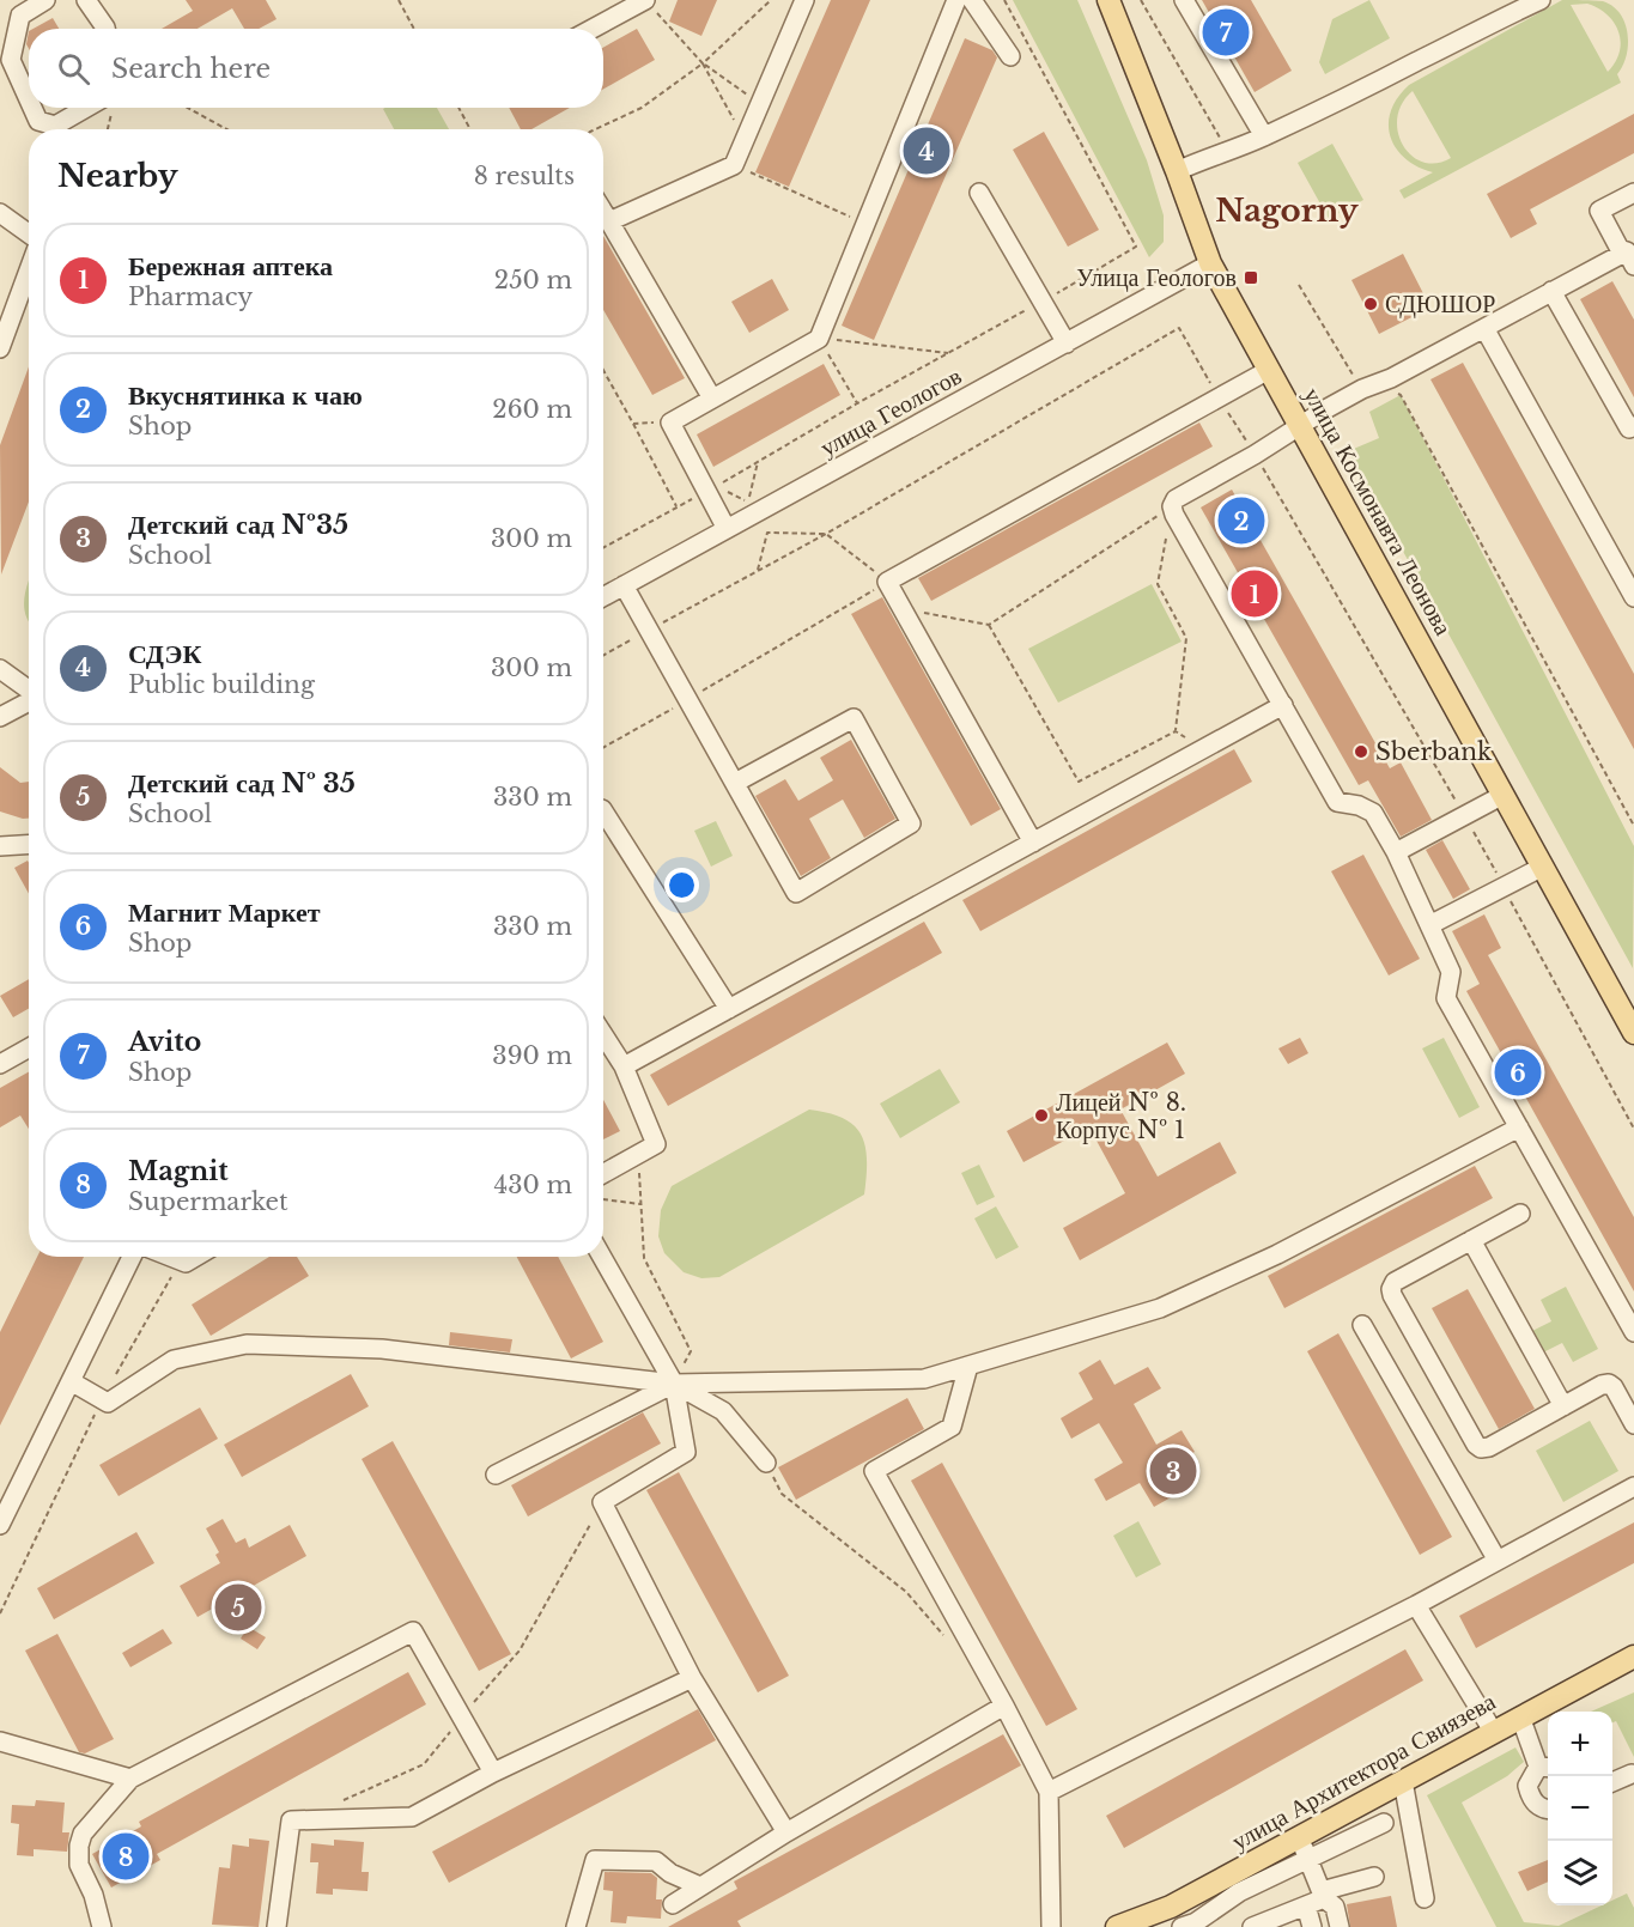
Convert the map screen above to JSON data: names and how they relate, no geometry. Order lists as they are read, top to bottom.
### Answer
{
  "streets": {
    "main road": ["улица Космонавта Леонова", "улица Архитектора Свиязева"],
    "street": ["улица Геологов"]
  },
  "crossings": [
    ["улица Геологов", "улица Космонавта Леонова"]
  ],
  "districts": ["Nagorny"],
  "places": {
    "transit": ["Улица Геологов"],
    "other": ["СДЮШОР", "Sberbank", "Лицей № 8. Корпус № 1"]
  },
  "page": {
    "pins": [
      "7",
      "4",
      "2",
      "1",
      "6",
      "3",
      "5",
      "8"
    ],
    "search": "Search here",
    "heading": ["Nearby", "8 results"],
    "list": [
      {
        "mark": "1",
        "name": "Бережная аптека",
        "note": "Pharmacy",
        "value": "250 m"
      },
      {
        "mark": "2",
        "name": "Вкуснятинка к чаю",
        "note": "Shop",
        "value": "260 m"
      },
      {
        "mark": "3",
        "name": "Детский сад №35",
        "note": "School",
        "value": "300 m"
      },
      {
        "mark": "4",
        "name": "СДЭК",
        "note": "Public building",
        "value": "300 m"
      },
      {
        "mark": "5",
        "name": "Детский сад № 35",
        "note": "School",
        "value": "330 m"
      },
      {
        "mark": "6",
        "name": "Магнит Маркет",
        "note": "Shop",
        "value": "330 m"
      },
      {
        "mark": "7",
        "name": "Avito",
        "note": "Shop",
        "value": "390 m"
      },
      {
        "mark": "8",
        "name": "Magnit",
        "note": "Supermarket",
        "value": "430 m"
      }
    ],
    "map_buttons": ["+", "−"]
  }
}
